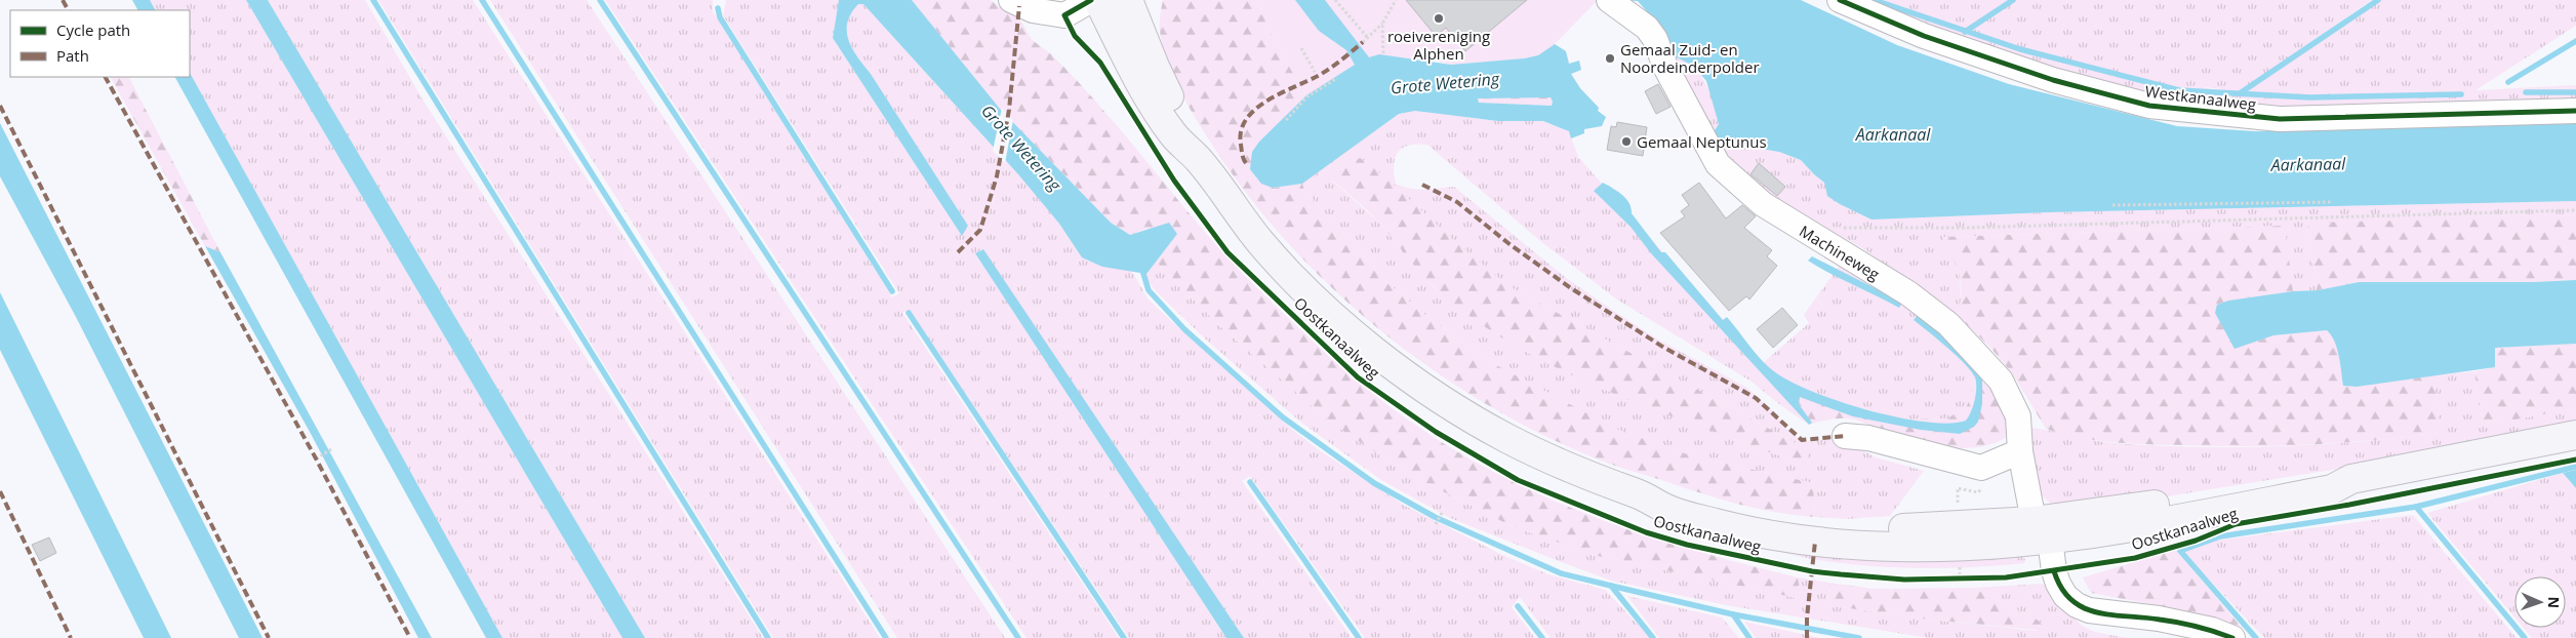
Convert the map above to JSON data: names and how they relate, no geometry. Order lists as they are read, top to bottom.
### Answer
{
  "streets": {
    "main road": ["Oostkanaalweg"],
    "street": ["Westkanaalweg", "Machineweg"]
  },
  "crossings": [
    ["Machineweg", "Oostkanaalweg"]
  ],
  "water": ["Grote Wetering", "Aarkanaal"],
  "places": ["roeivereniging Alphen", "Gemaal Zuid- en Noordeinderpolder", "Gemaal Neptunus"],
  "legend": ["Cycle path", "Path"],
  "north": "right"
}
